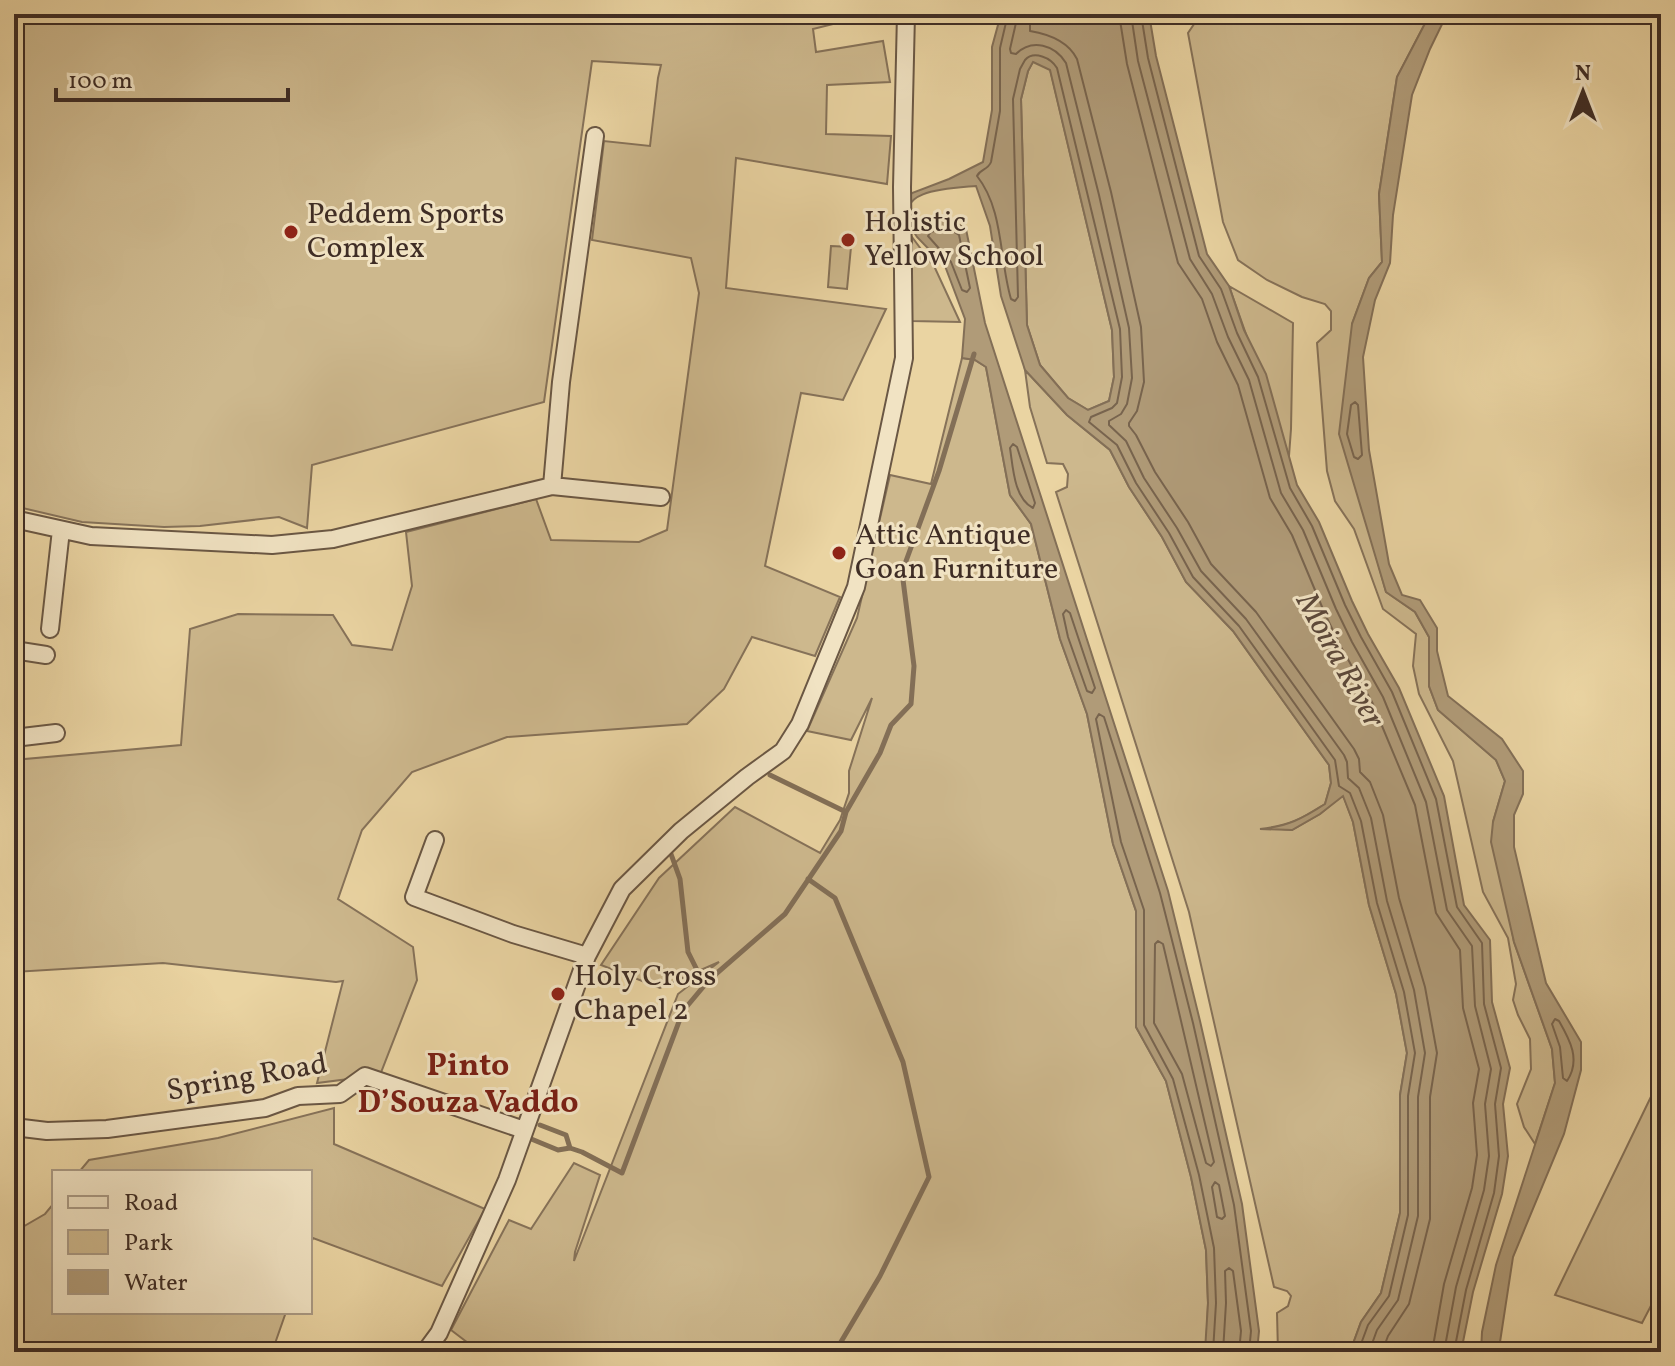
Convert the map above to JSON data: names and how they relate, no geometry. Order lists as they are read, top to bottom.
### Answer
{
  "streets": {
    "street": ["Spring Road"]
  },
  "districts": ["Pinto D’Souza Vaddo"],
  "water": ["Moira River"],
  "places": [
    "Peddem Sports Complex",
    "Holistic Yellow School",
    "Attic Antique Goan Furniture",
    "Holy Cross Chapel 2"
  ],
  "legend": ["Road", "Park", "Water"],
  "scale_bar": "100 m",
  "north": "top"
}
